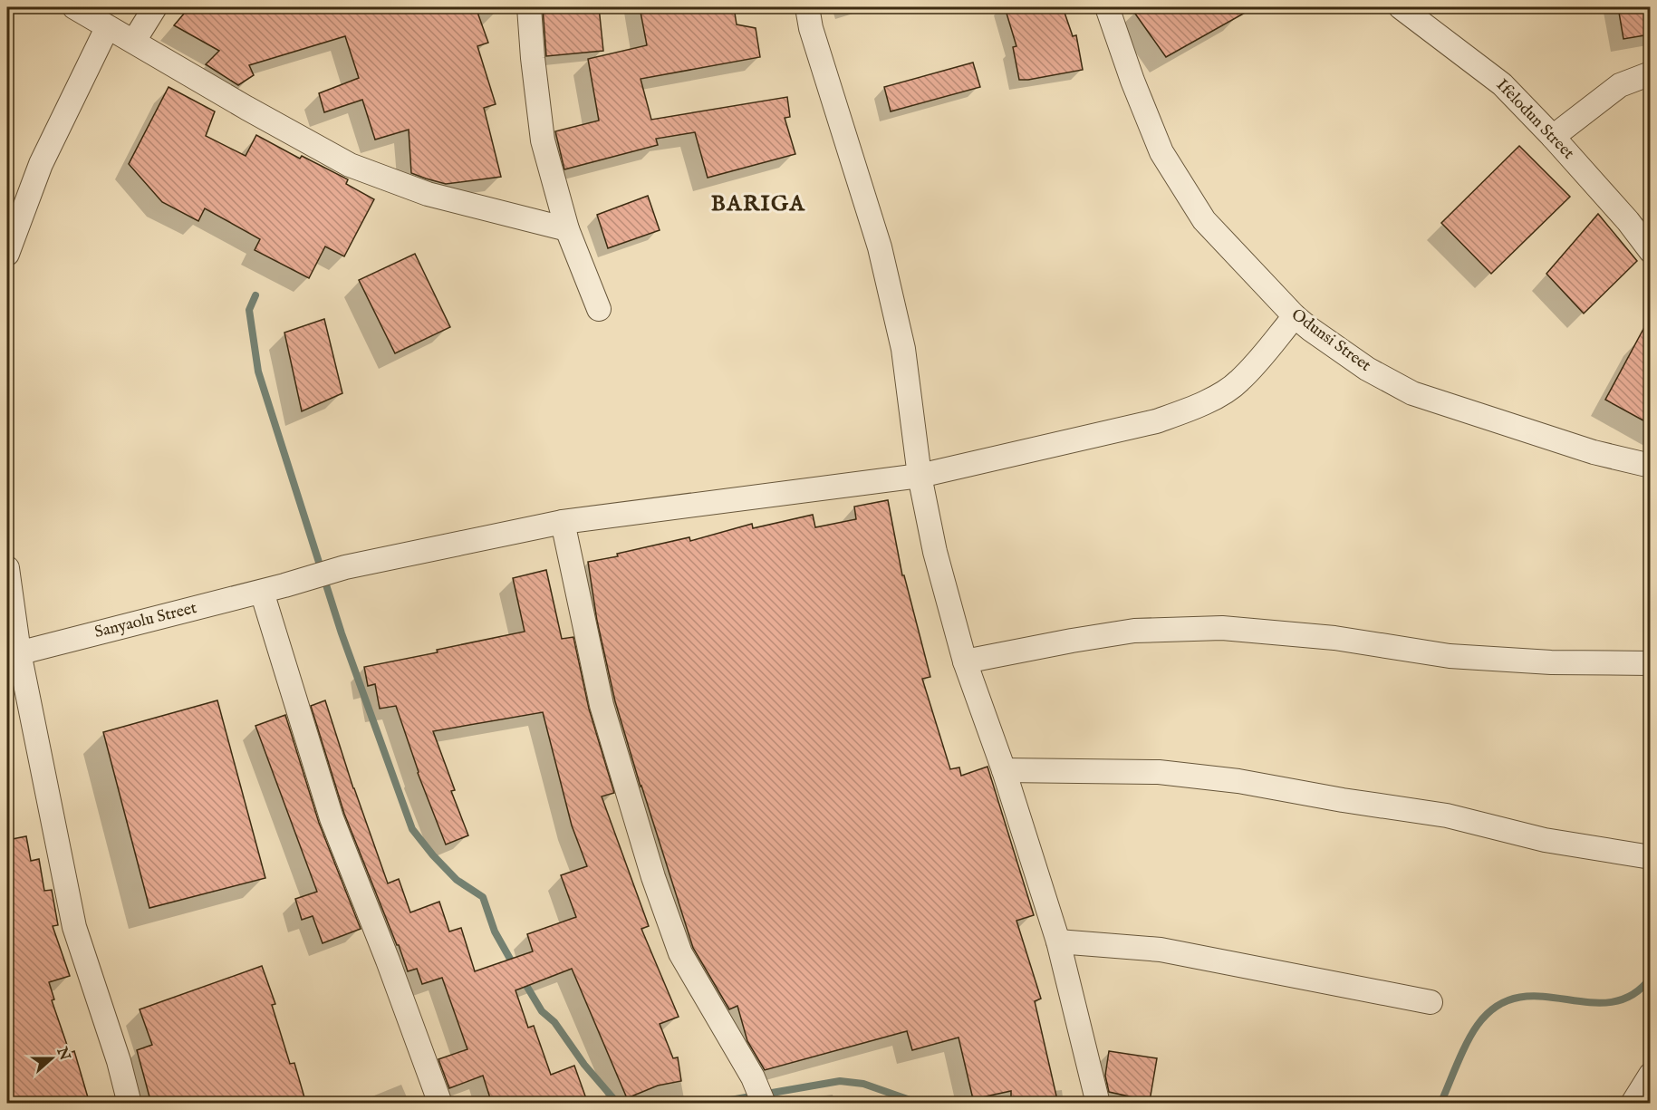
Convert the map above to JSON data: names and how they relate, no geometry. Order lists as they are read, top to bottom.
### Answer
{
  "streets": {
    "street": ["Ifelodun Street", "Odunsi Street", "Sanyaolu Street"]
  },
  "crossings": [
    ["Odunsi Street", "Sanyaolu Street"]
  ],
  "districts": ["BARIGA"],
  "north": "right"
}
